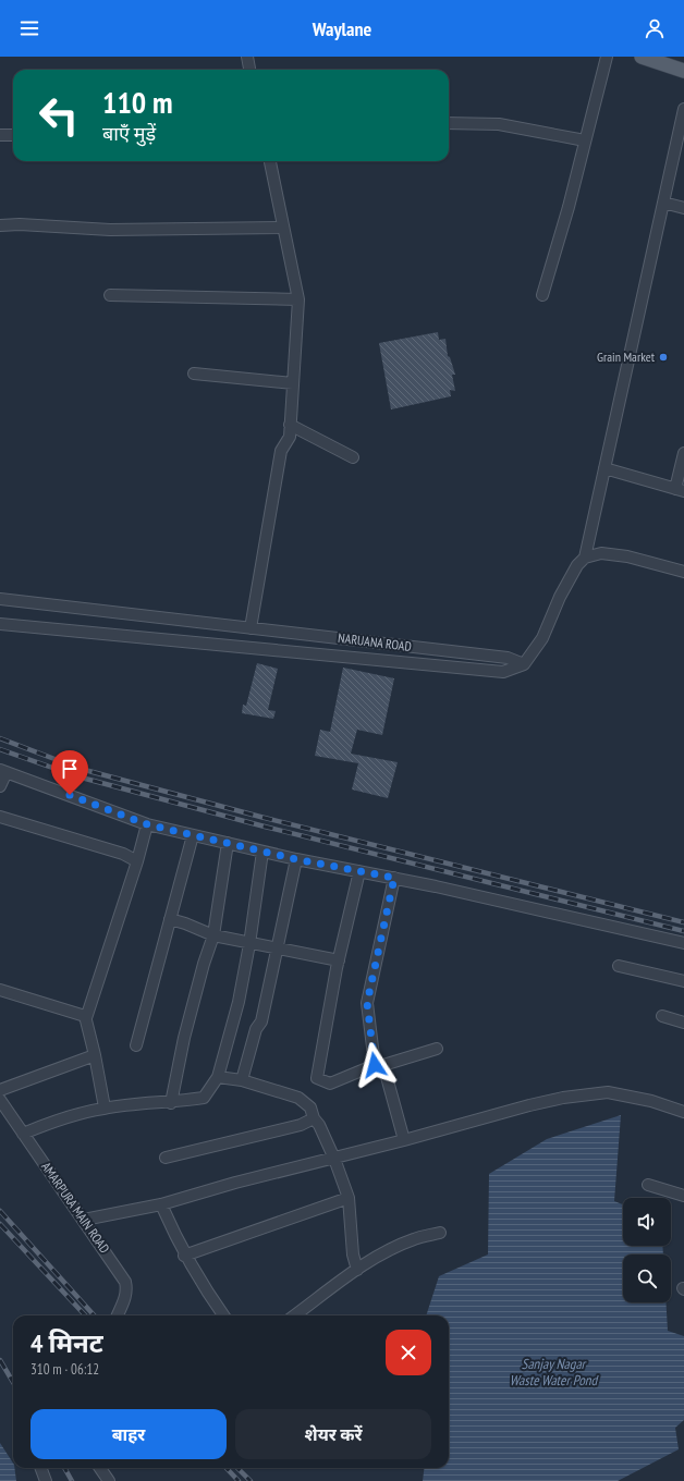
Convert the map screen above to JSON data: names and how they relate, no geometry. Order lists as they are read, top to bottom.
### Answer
{
  "streets": {
    "street": ["NARUANA ROAD", "AMARPURA MAIN ROAD"]
  },
  "water": ["Sanjay Nagar Waste Water Pond"],
  "places": ["Grain Market"],
  "page": {
    "header": "Waylane",
    "turn": ["110 m", "बाएँ मुड़ें"],
    "heading": ["4 मिनट", "310 m · 06:12"],
    "buttons": ["बाहर", "शेयर करें"]
  }
}
